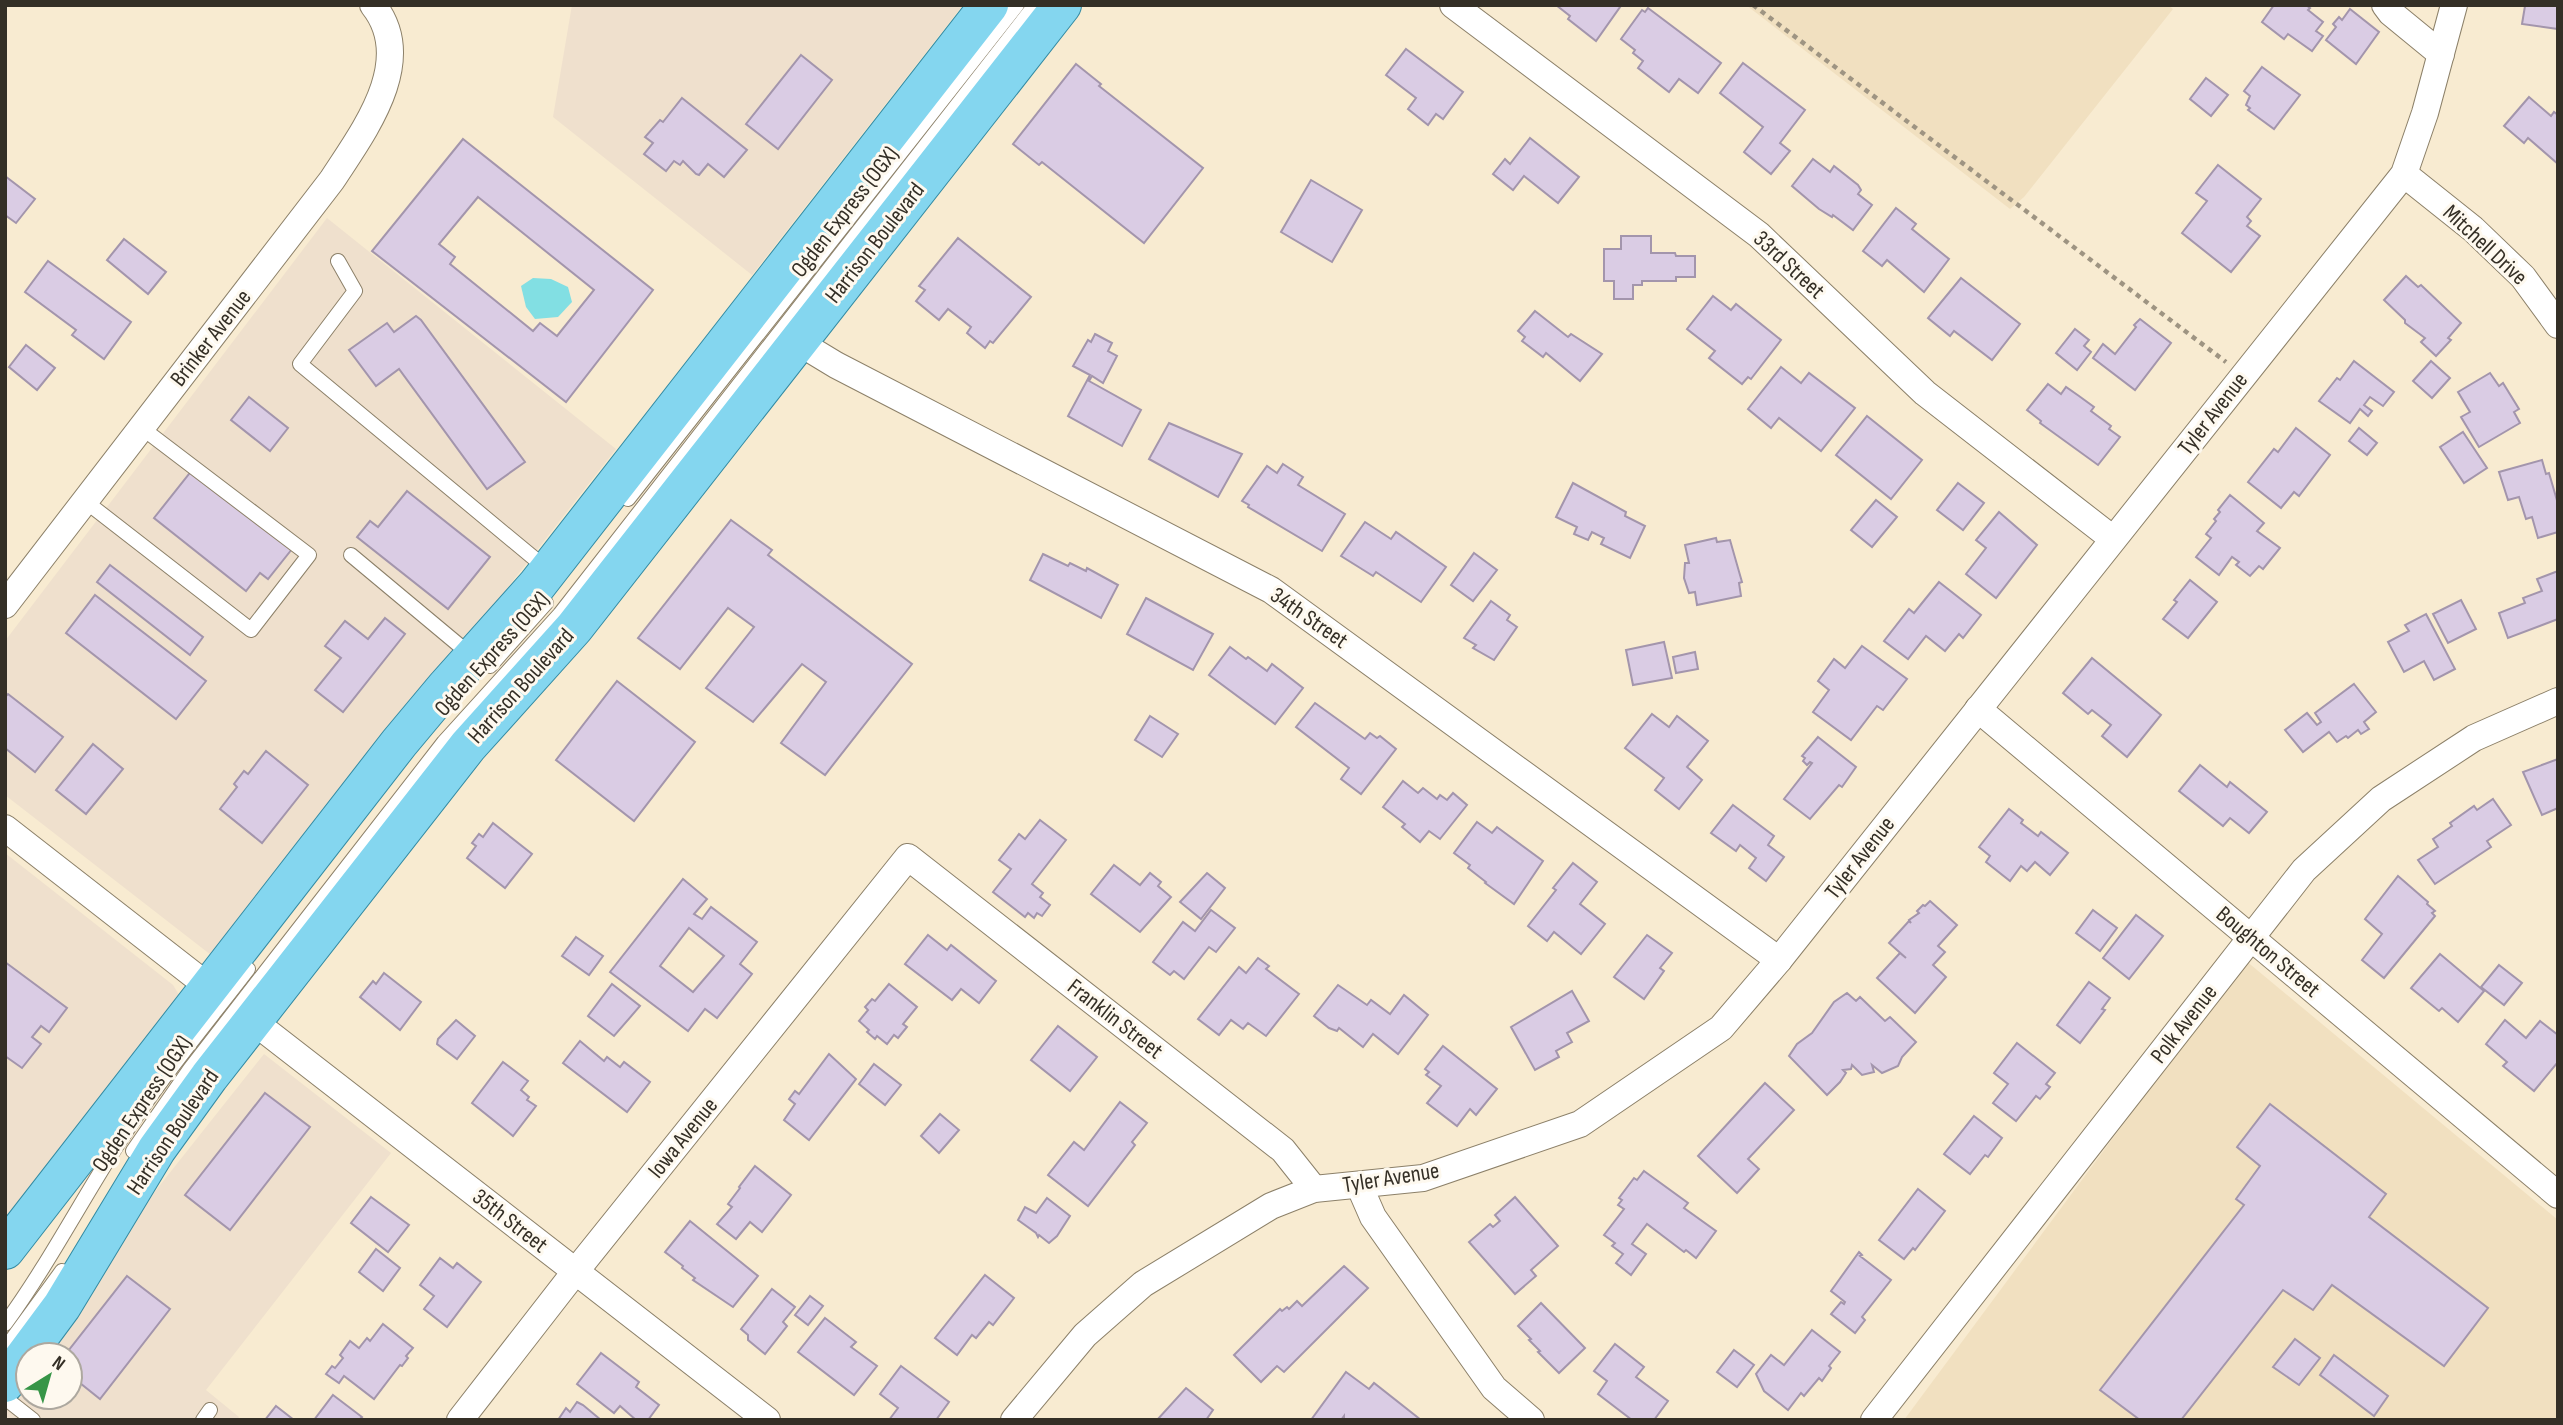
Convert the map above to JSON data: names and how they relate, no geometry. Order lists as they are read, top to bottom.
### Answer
{
  "streets": {
    "main road": ["Harrison Boulevard"],
    "street": [
      "Mitchell Drive",
      "33rd Street",
      "Brinker Avenue",
      "Tyler Avenue",
      "34th Street",
      "Boughton Street",
      "Franklin Street",
      "Polk Avenue",
      "Iowa Avenue",
      "35th Street"
    ],
    "lane": ["Ogden Express (OGX)"]
  },
  "crossings": [
    ["Harrison Boulevard", "34th Street"],
    ["Harrison Boulevard", "35th Street"],
    ["Mitchell Drive", "Tyler Avenue"],
    ["33rd Street", "Tyler Avenue"],
    ["Tyler Avenue", "34th Street"],
    ["Tyler Avenue", "Boughton Street"],
    ["Tyler Avenue", "Franklin Street"],
    ["Boughton Street", "Polk Avenue"],
    ["Franklin Street", "Iowa Avenue"],
    ["Iowa Avenue", "35th Street"]
  ],
  "north": "top right"
}
